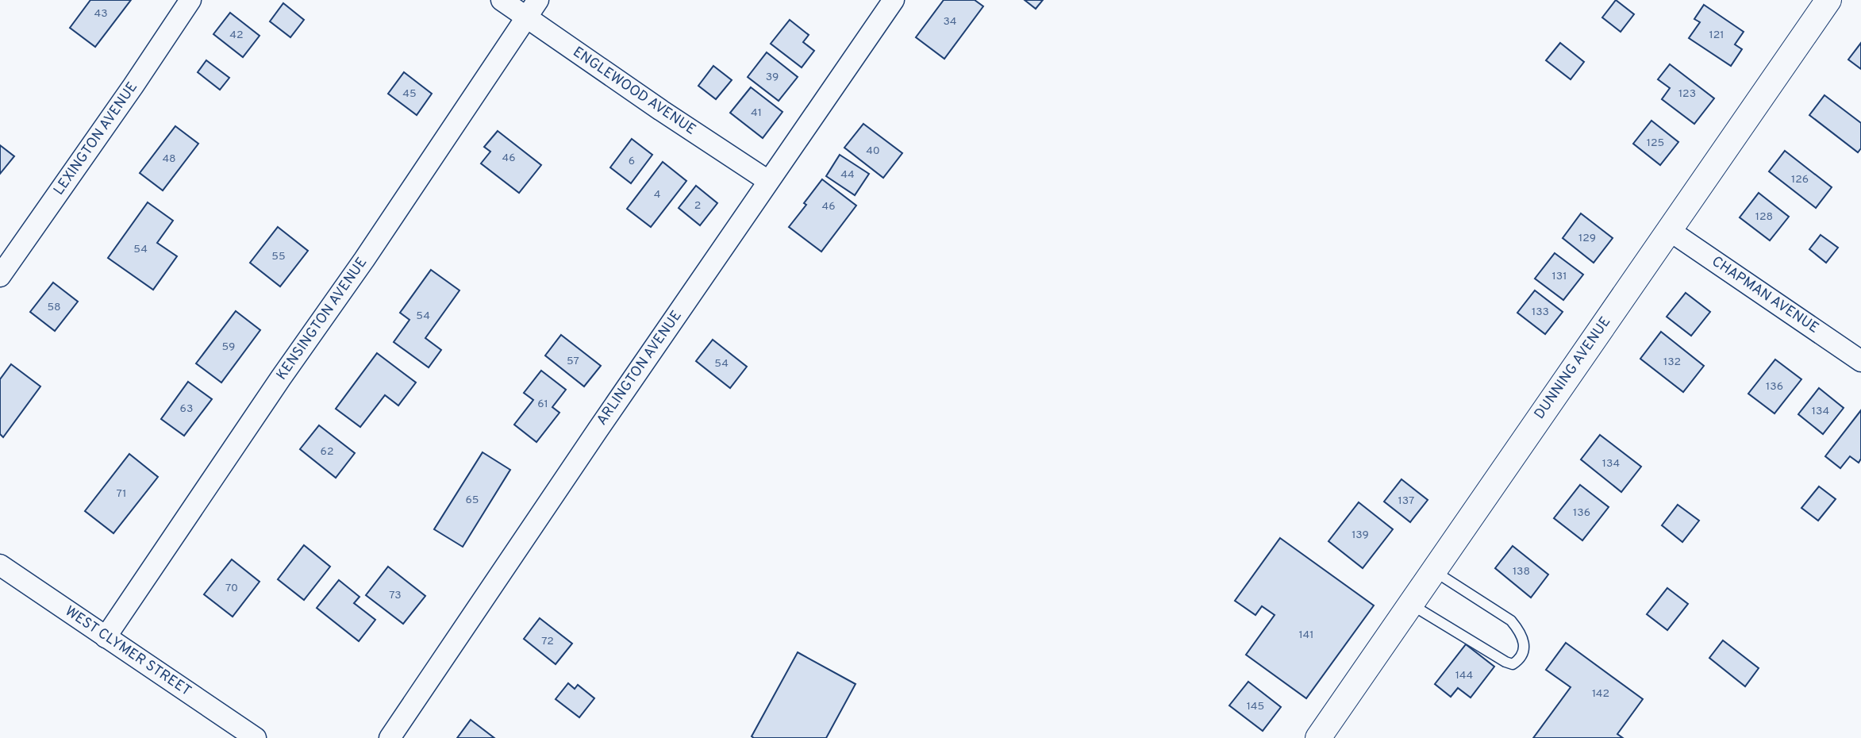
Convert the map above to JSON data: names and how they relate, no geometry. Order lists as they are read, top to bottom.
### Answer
{
  "streets": {
    "street": [
      "ENGLEWOOD AVENUE",
      "LEXINGTON AVENUE",
      "CHAPMAN AVENUE",
      "KENSINGTON AVENUE",
      "ARLINGTON AVENUE",
      "DUNNING AVENUE",
      "WEST CLYMER STREET"
    ]
  },
  "crossings": [
    ["ENGLEWOOD AVENUE", "KENSINGTON AVENUE"],
    ["ENGLEWOOD AVENUE", "ARLINGTON AVENUE"],
    ["CHAPMAN AVENUE", "DUNNING AVENUE"],
    ["KENSINGTON AVENUE", "WEST CLYMER STREET"]
  ],
  "house_numbers": [
    "43",
    "34",
    "42",
    "121",
    "39",
    "45",
    "123",
    "41",
    "125",
    "40",
    "46",
    "48",
    "6",
    "44",
    "126",
    "4",
    "2",
    "46",
    "128",
    "129",
    "54",
    "55",
    "131",
    "58",
    "133",
    "54",
    "59",
    "57",
    "132",
    "54",
    "136",
    "61",
    "63",
    "134",
    "62",
    "134",
    "71",
    "65",
    "137",
    "136",
    "139",
    "138",
    "70",
    "73",
    "141",
    "72",
    "144",
    "142",
    "145"
  ]
}
